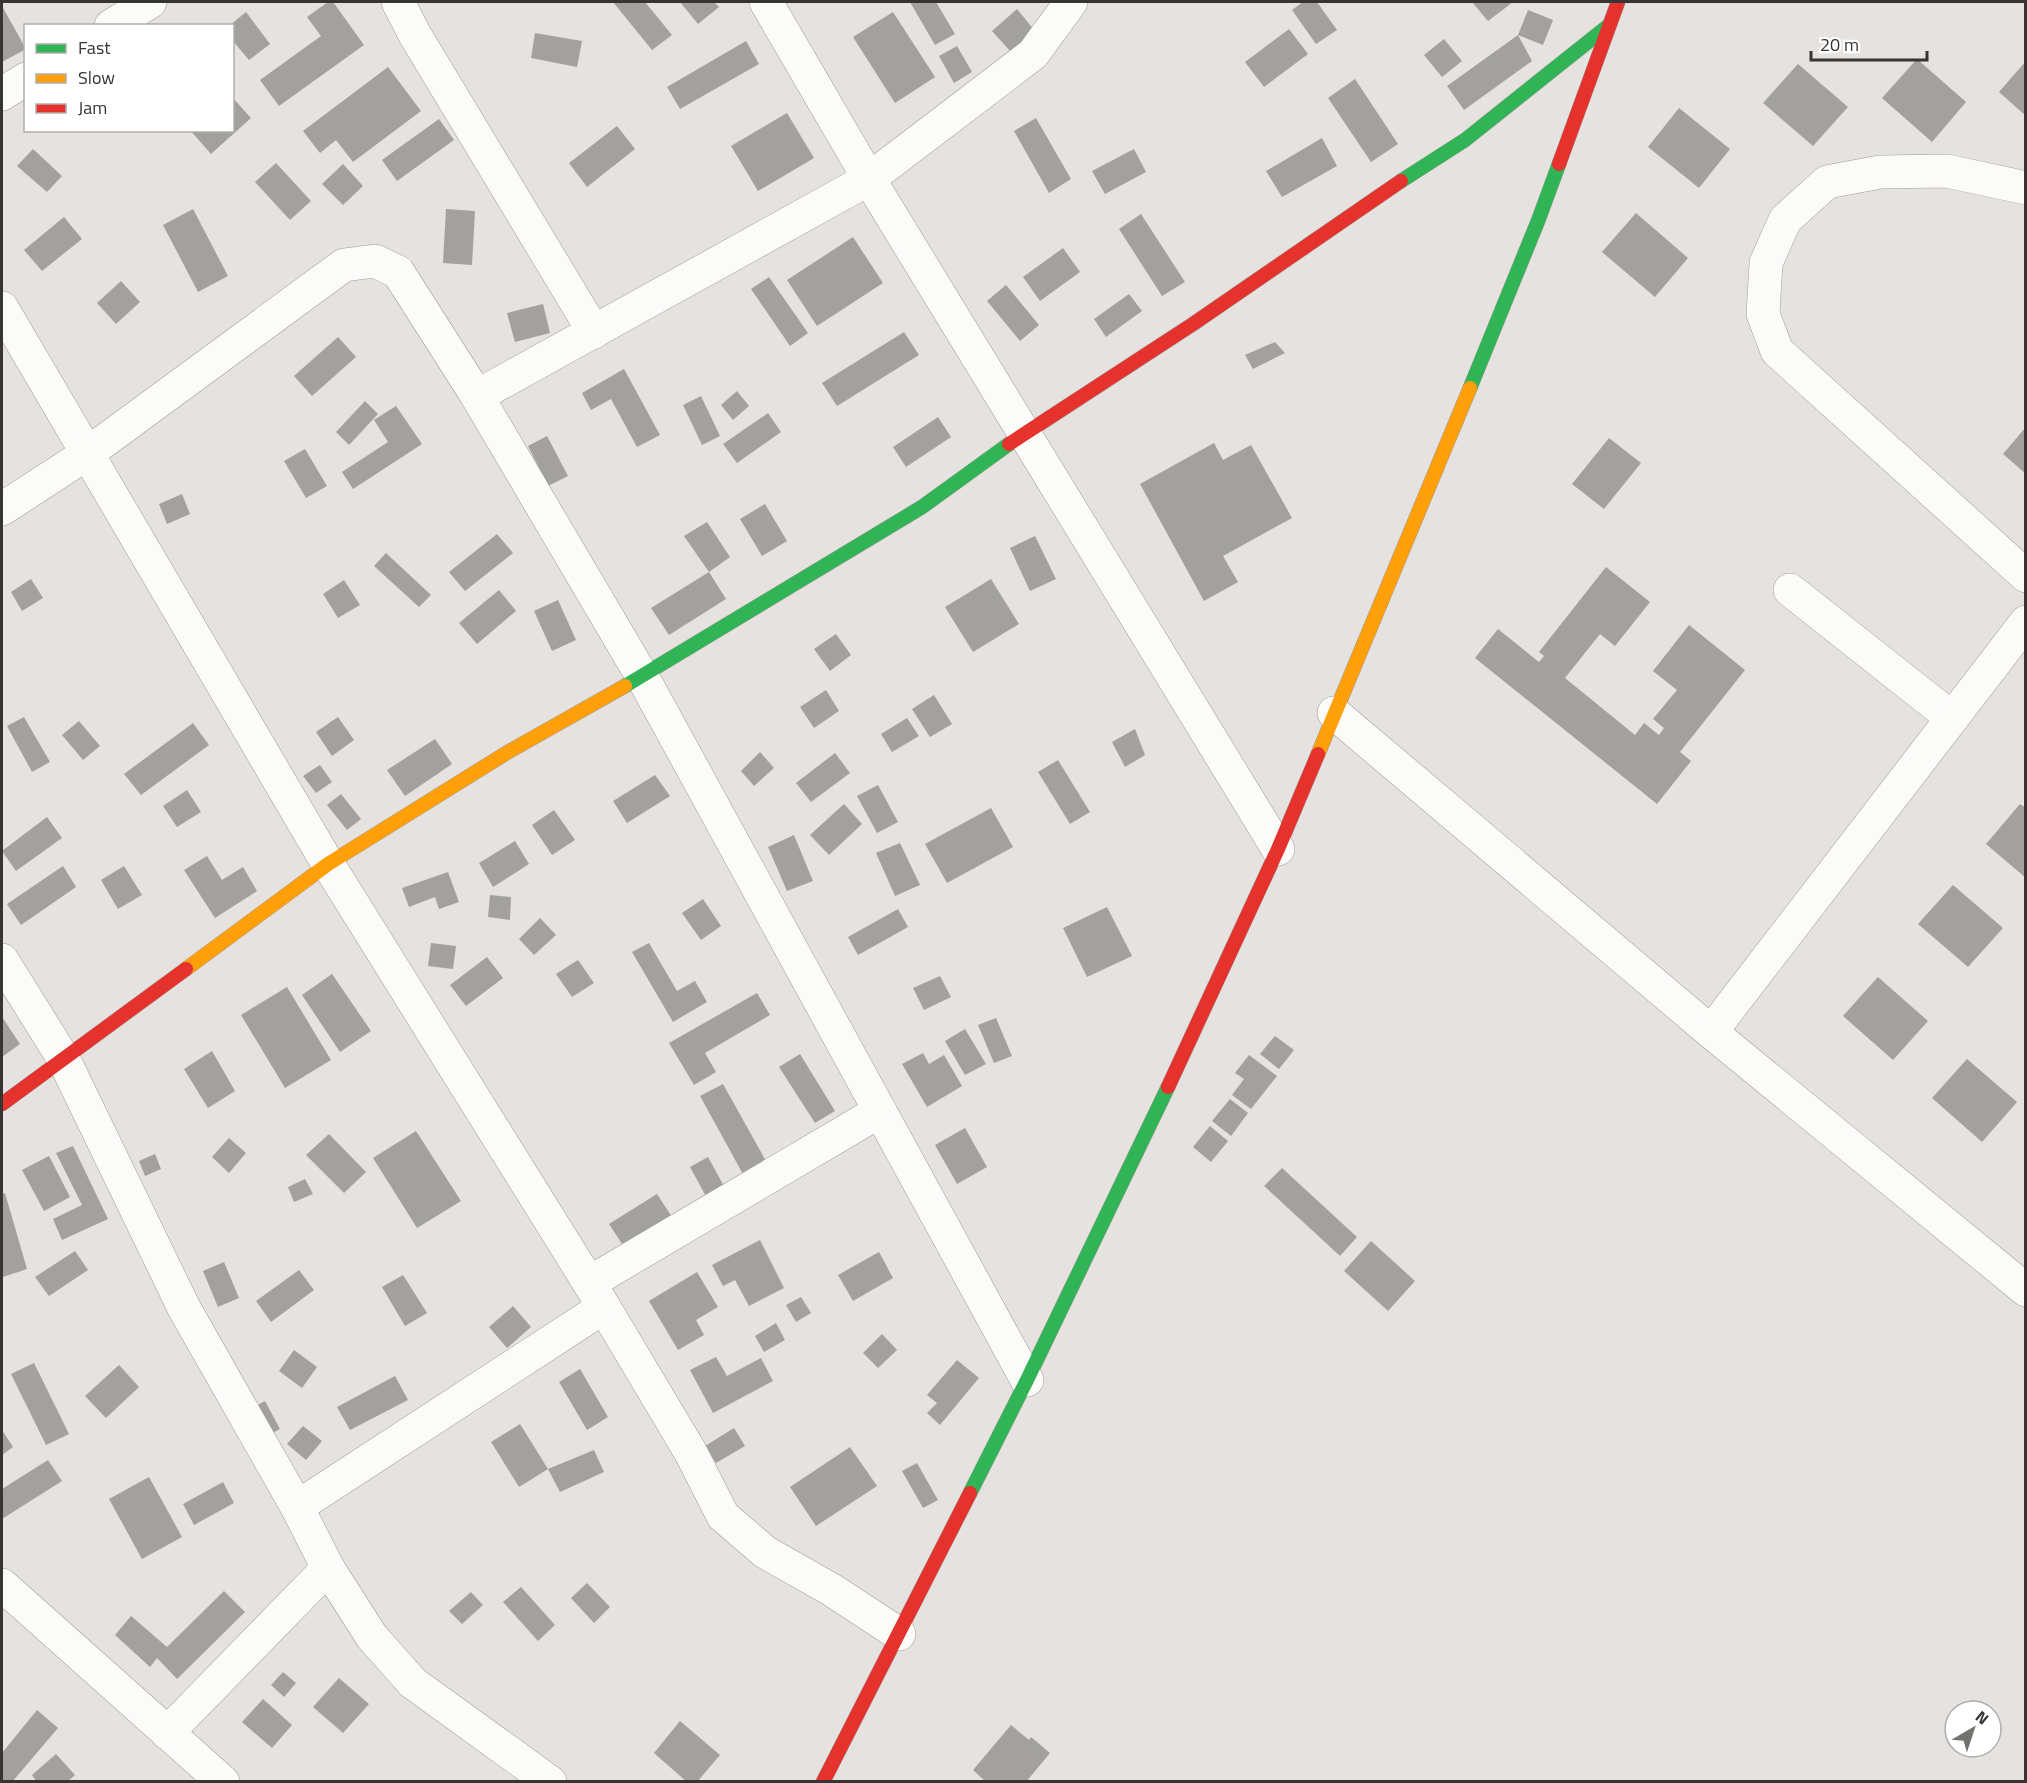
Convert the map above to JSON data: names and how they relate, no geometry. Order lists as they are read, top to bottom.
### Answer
{
  "legend": ["Fast", "Slow", "Jam"],
  "scale_bar": "20 m",
  "north": "top right"
}
